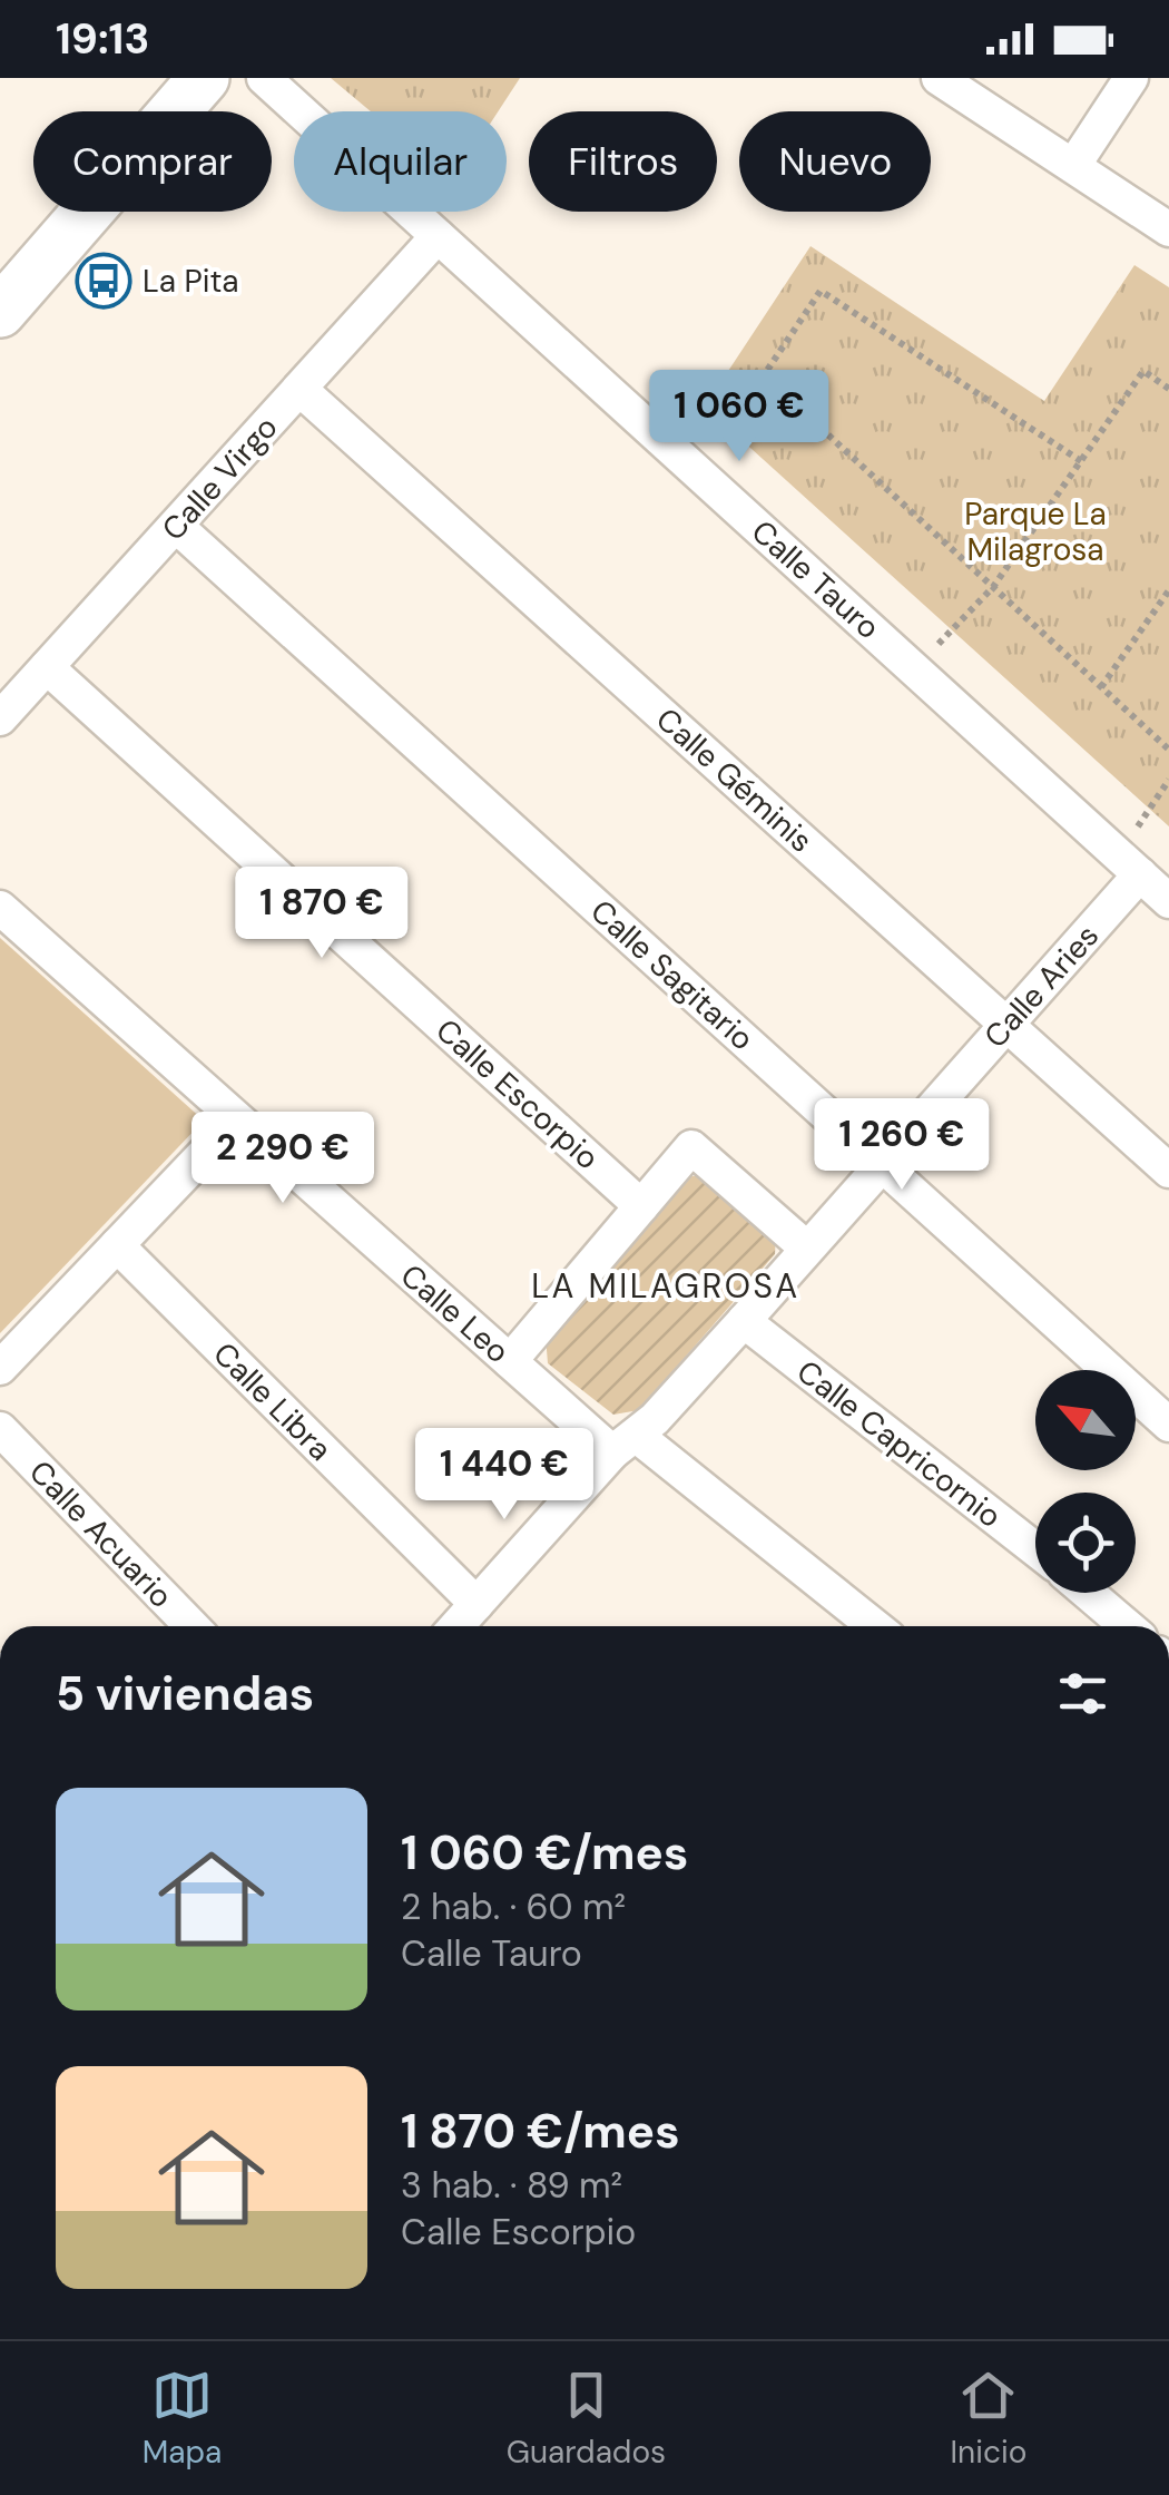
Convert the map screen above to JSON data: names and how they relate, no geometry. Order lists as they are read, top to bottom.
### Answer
{
  "streets": {
    "street": [
      "Calle Virgo",
      "Calle Tauro",
      "Calle Géminis",
      "Calle Sagitario",
      "Calle Aries",
      "Calle Escorpio",
      "Calle Leo",
      "Calle Libra",
      "Calle Capricornio",
      "Calle Acuario"
    ]
  },
  "crossings": [
    ["Calle Virgo", "Calle Tauro"],
    ["Calle Virgo", "Calle Géminis"],
    ["Calle Virgo", "Calle Sagitario"],
    ["Calle Virgo", "Calle Escorpio"],
    ["Calle Tauro", "Calle Aries"],
    ["Calle Géminis", "Calle Aries"],
    ["Calle Sagitario", "Calle Aries"],
    ["Calle Aries", "Calle Leo"],
    ["Calle Aries", "Calle Libra"],
    ["Calle Aries", "Calle Capricornio"]
  ],
  "districts": ["LA MILAGROSA"],
  "parks": ["Parque La Milagrosa"],
  "places": {
    "bus stop": ["La Pita"]
  },
  "north": "top left",
  "page": {
    "status": "19:13",
    "chip": [
      "Comprar",
      "Alquilar",
      "Filtros",
      "Nuevo"
    ],
    "price": [
      "1 060 €",
      "1 870 €",
      "1 260 €",
      "2 290 €",
      "1 440 €"
    ],
    "heading": "5 viviendas",
    "list": [
      {
        "name": "1 060 €/mes",
        "note": "2 hab. · 60 m² · Calle Tauro"
      },
      {
        "name": "1 870 €/mes",
        "note": "3 hab. · 89 m² · Calle Escorpio"
      }
    ],
    "tabs": ["Mapa", "Guardados", "Inicio"]
  }
}
